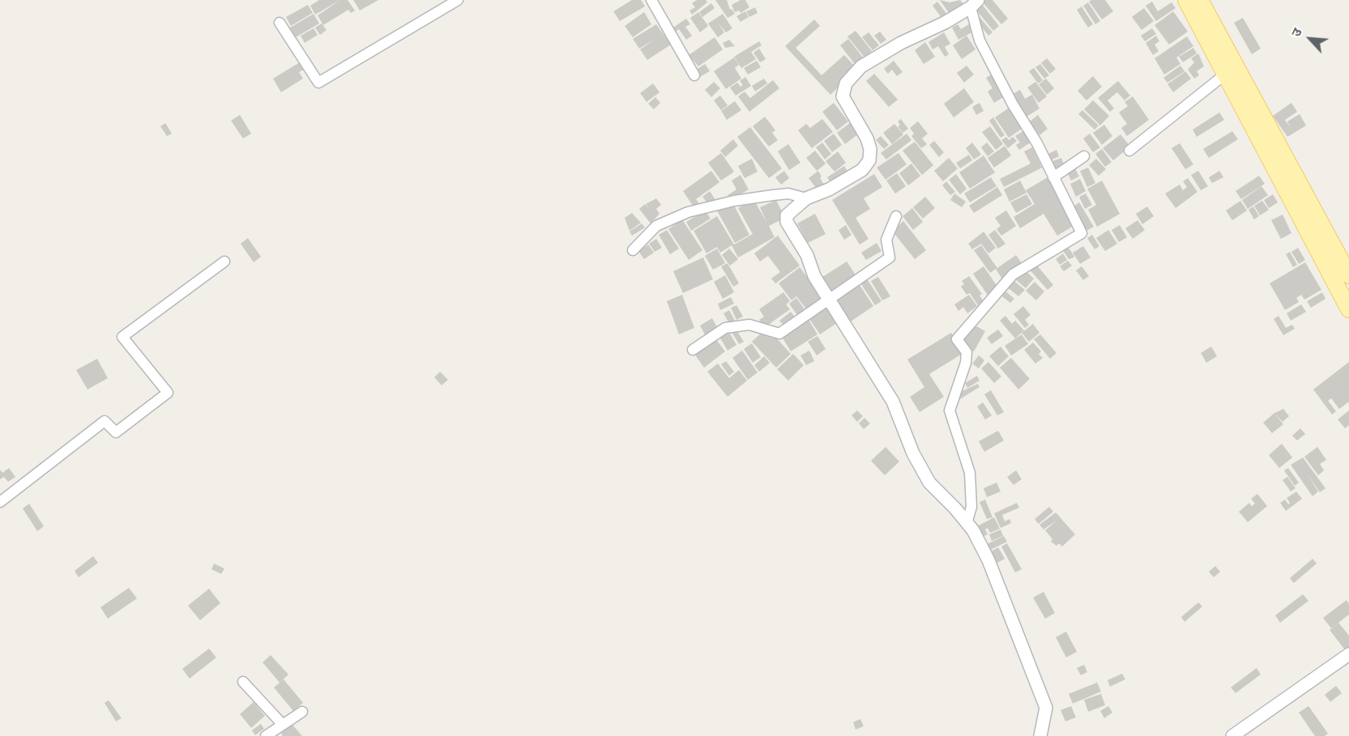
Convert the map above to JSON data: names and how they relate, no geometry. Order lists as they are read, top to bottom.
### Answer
{
  "north": "top left"
}
